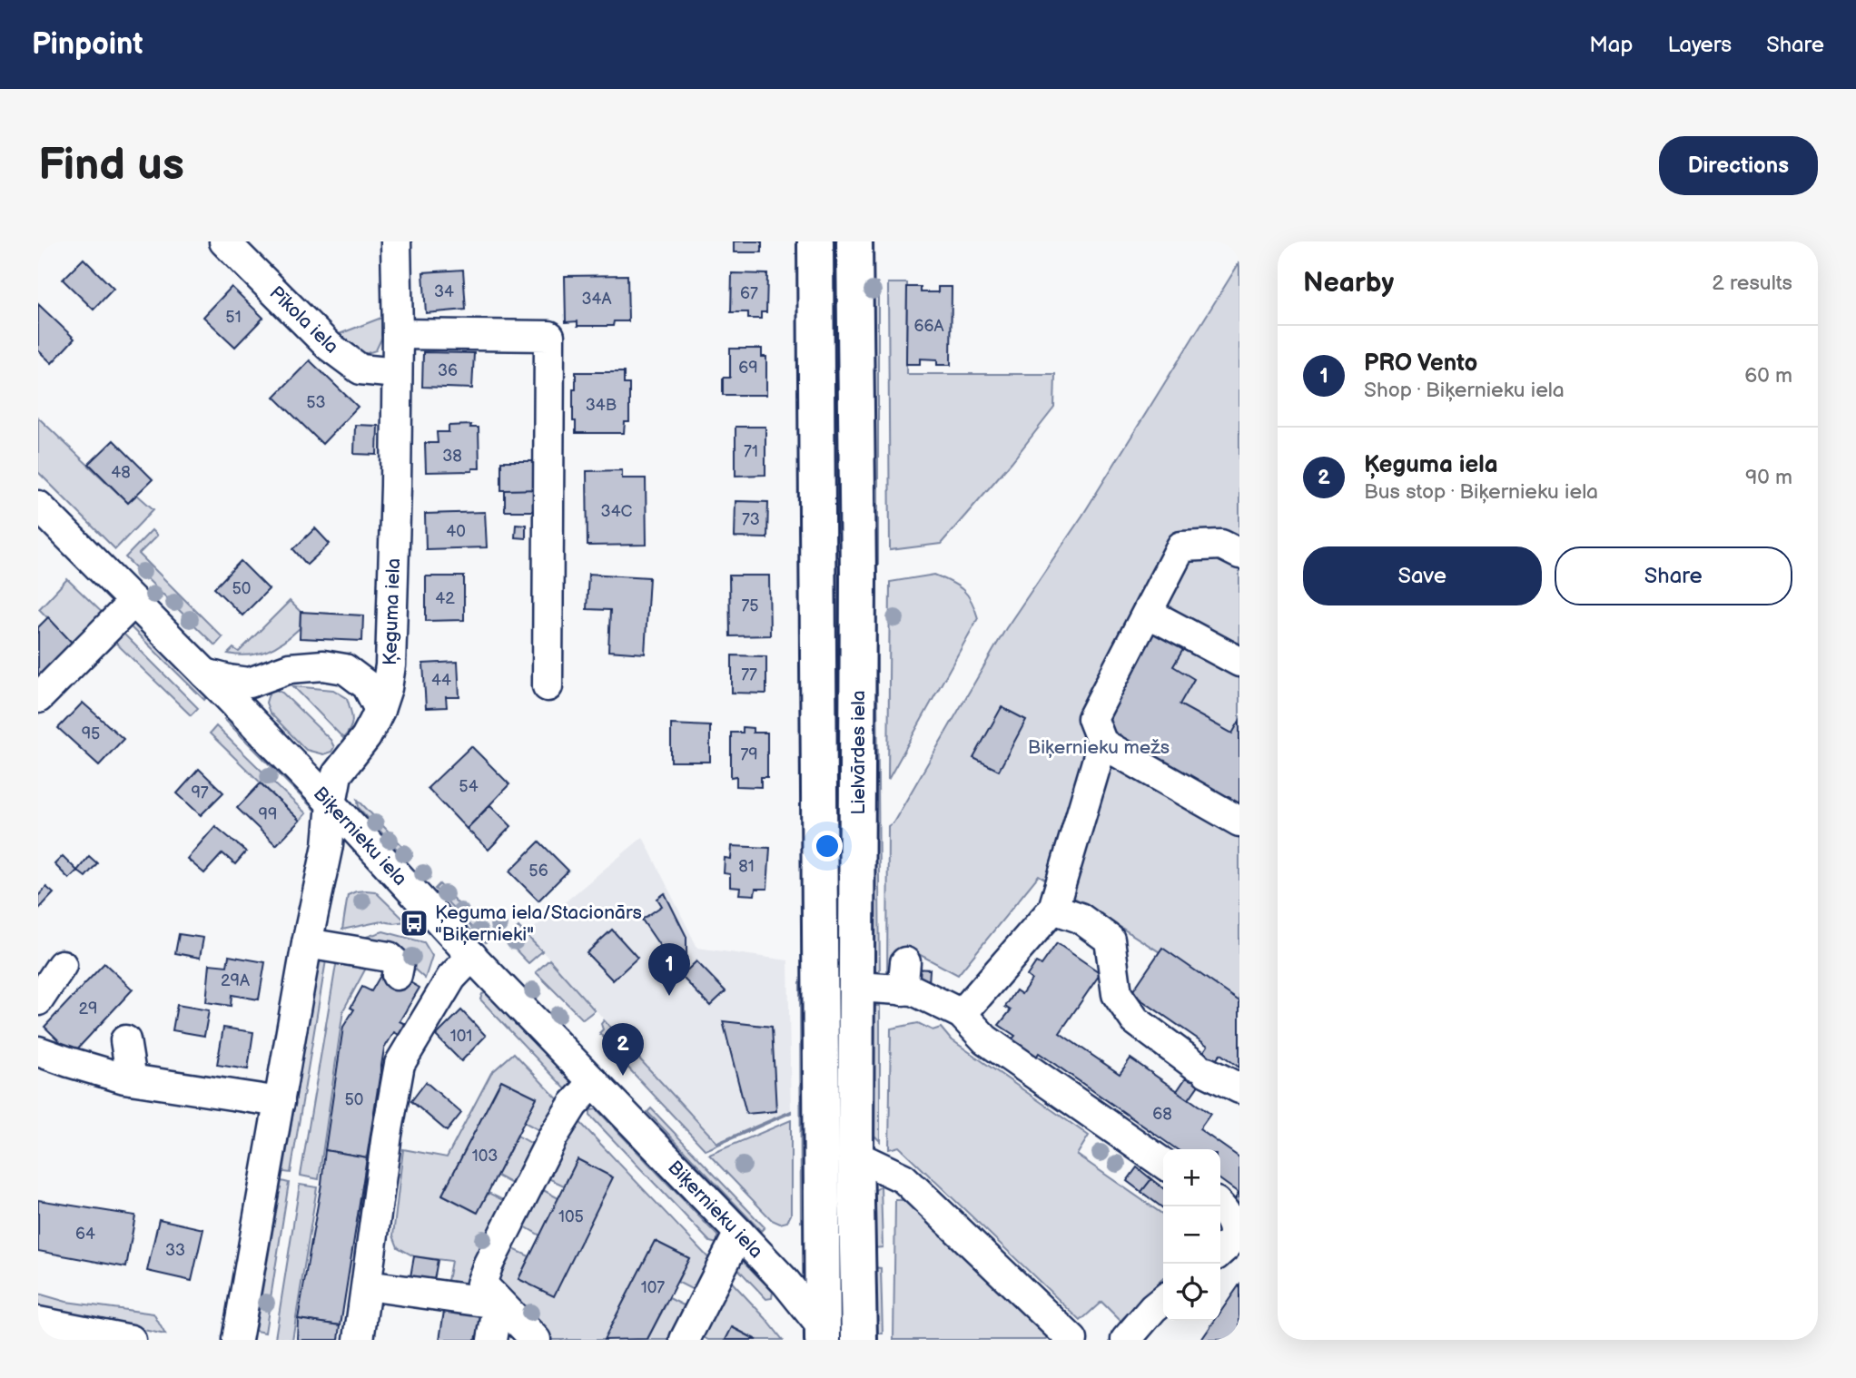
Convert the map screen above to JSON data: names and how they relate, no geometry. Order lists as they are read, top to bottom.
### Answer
{
  "streets": {
    "main road": ["Lielvārdes iela"],
    "street": ["Pīkola iela", "Ķeguma iela", "Biķernieku iela"]
  },
  "crossings": [
    ["Pīkola iela", "Ķeguma iela"],
    ["Ķeguma iela", "Biķernieku iela"],
    ["Lielvārdes iela", "Biķernieku iela"]
  ],
  "parks": ["Biķernieku mežs"],
  "places": {
    "bus stop": ["Ķeguma iela/Stacionārs \"Biķernieki\""]
  },
  "house_numbers": [
    "34",
    "67",
    "34A",
    "51",
    "66A",
    "69",
    "36",
    "53",
    "34B",
    "71",
    "38",
    "48",
    "34C",
    "73",
    "40",
    "50",
    "42",
    "75",
    "77",
    "44",
    "95",
    "79",
    "54",
    "97",
    "99",
    "81",
    "56",
    "29A",
    "29",
    "101",
    "50",
    "68",
    "103",
    "105",
    "64",
    "33",
    "107"
  ],
  "page": {
    "header": "Pinpoint",
    "nav": ["Map", "Layers", "Share"],
    "buttons": [
      "Directions",
      ["Save", "Share"]
    ],
    "title": "Find us",
    "heading": ["Nearby", "2 results"],
    "list": [
      {
        "mark": "1",
        "name": "PRO Vento",
        "note": "Shop · Biķernieku iela",
        "value": "60 m"
      },
      {
        "mark": "2",
        "name": "Ķeguma iela",
        "note": "Bus stop · Biķernieku iela",
        "value": "90 m"
      }
    ],
    "pins": ["1", "2"],
    "map_buttons": ["+", "−"]
  }
}
